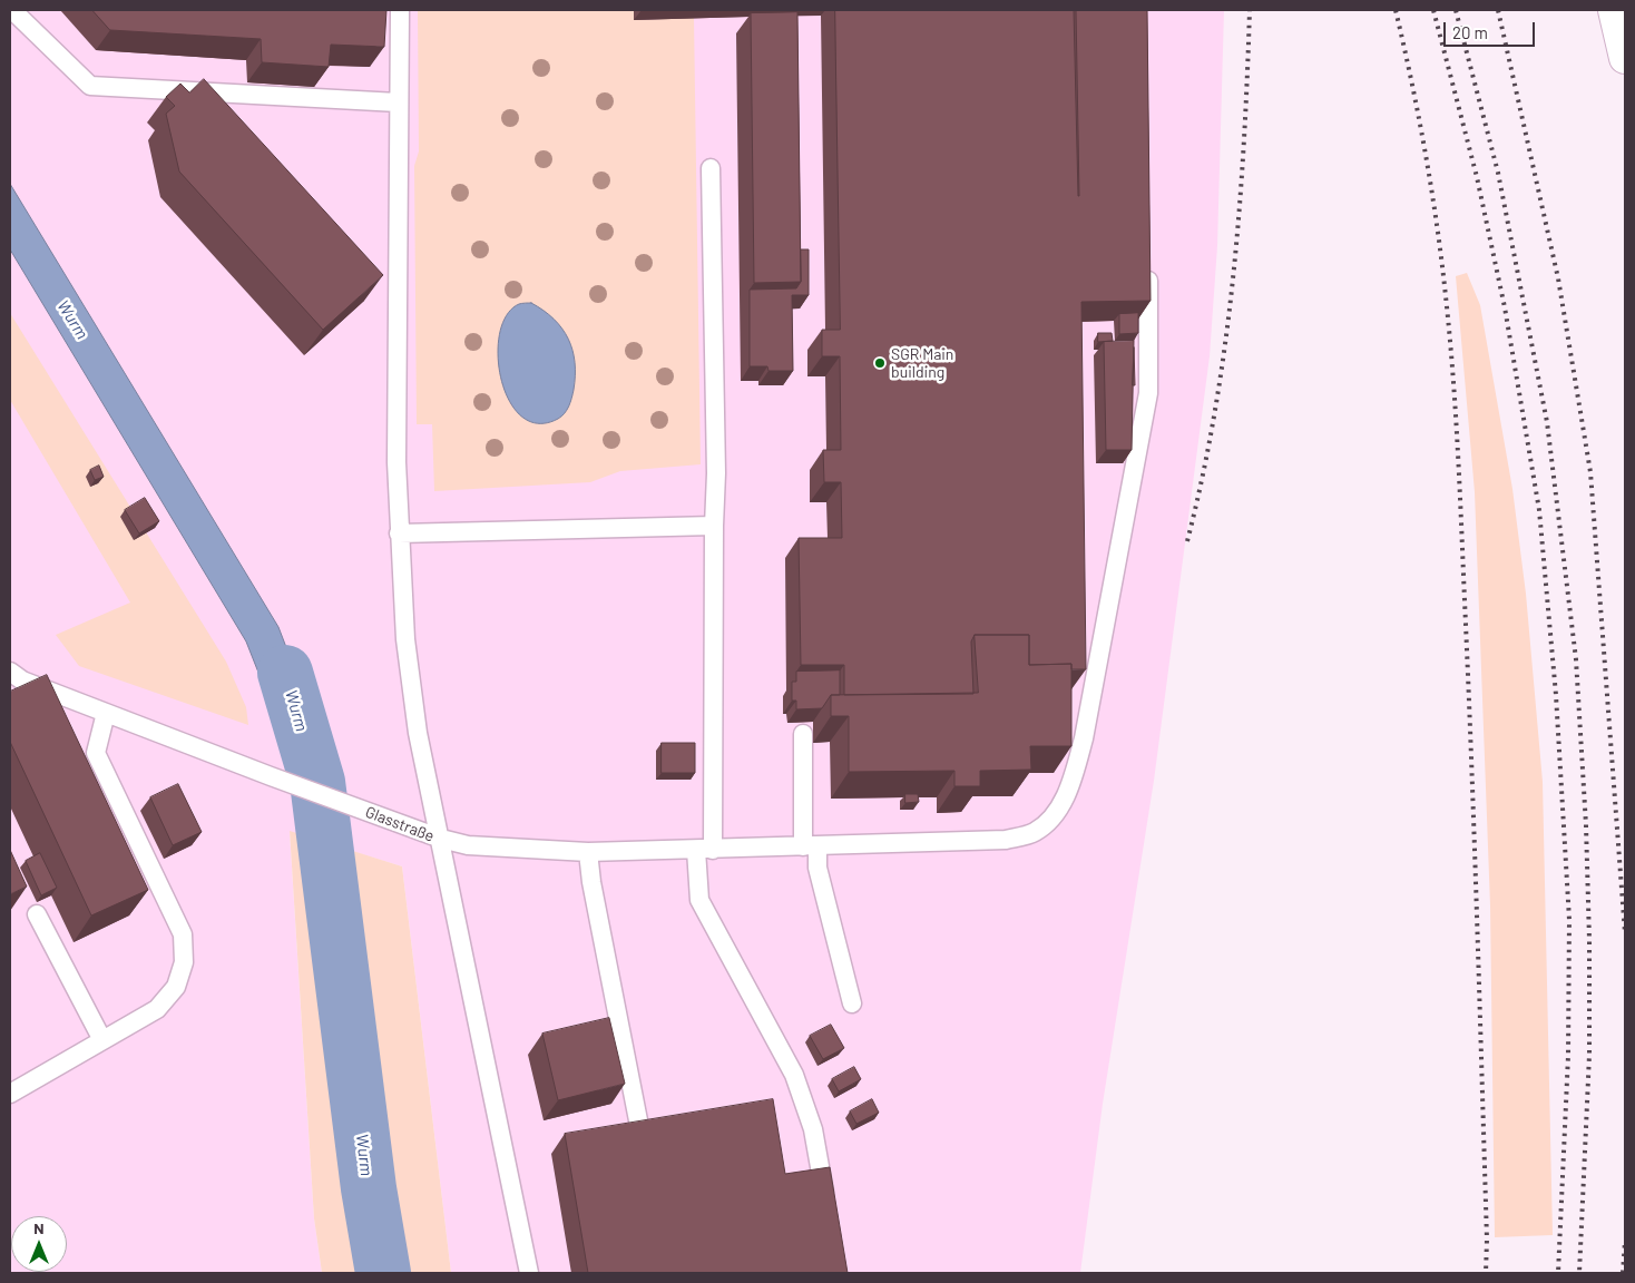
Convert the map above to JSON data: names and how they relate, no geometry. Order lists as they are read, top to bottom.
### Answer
{
  "streets": {
    "lane": ["Glasstraße"]
  },
  "water": ["Wurm"],
  "places": ["SGR Main building"],
  "scale_bar": "20 m",
  "north": "top"
}
